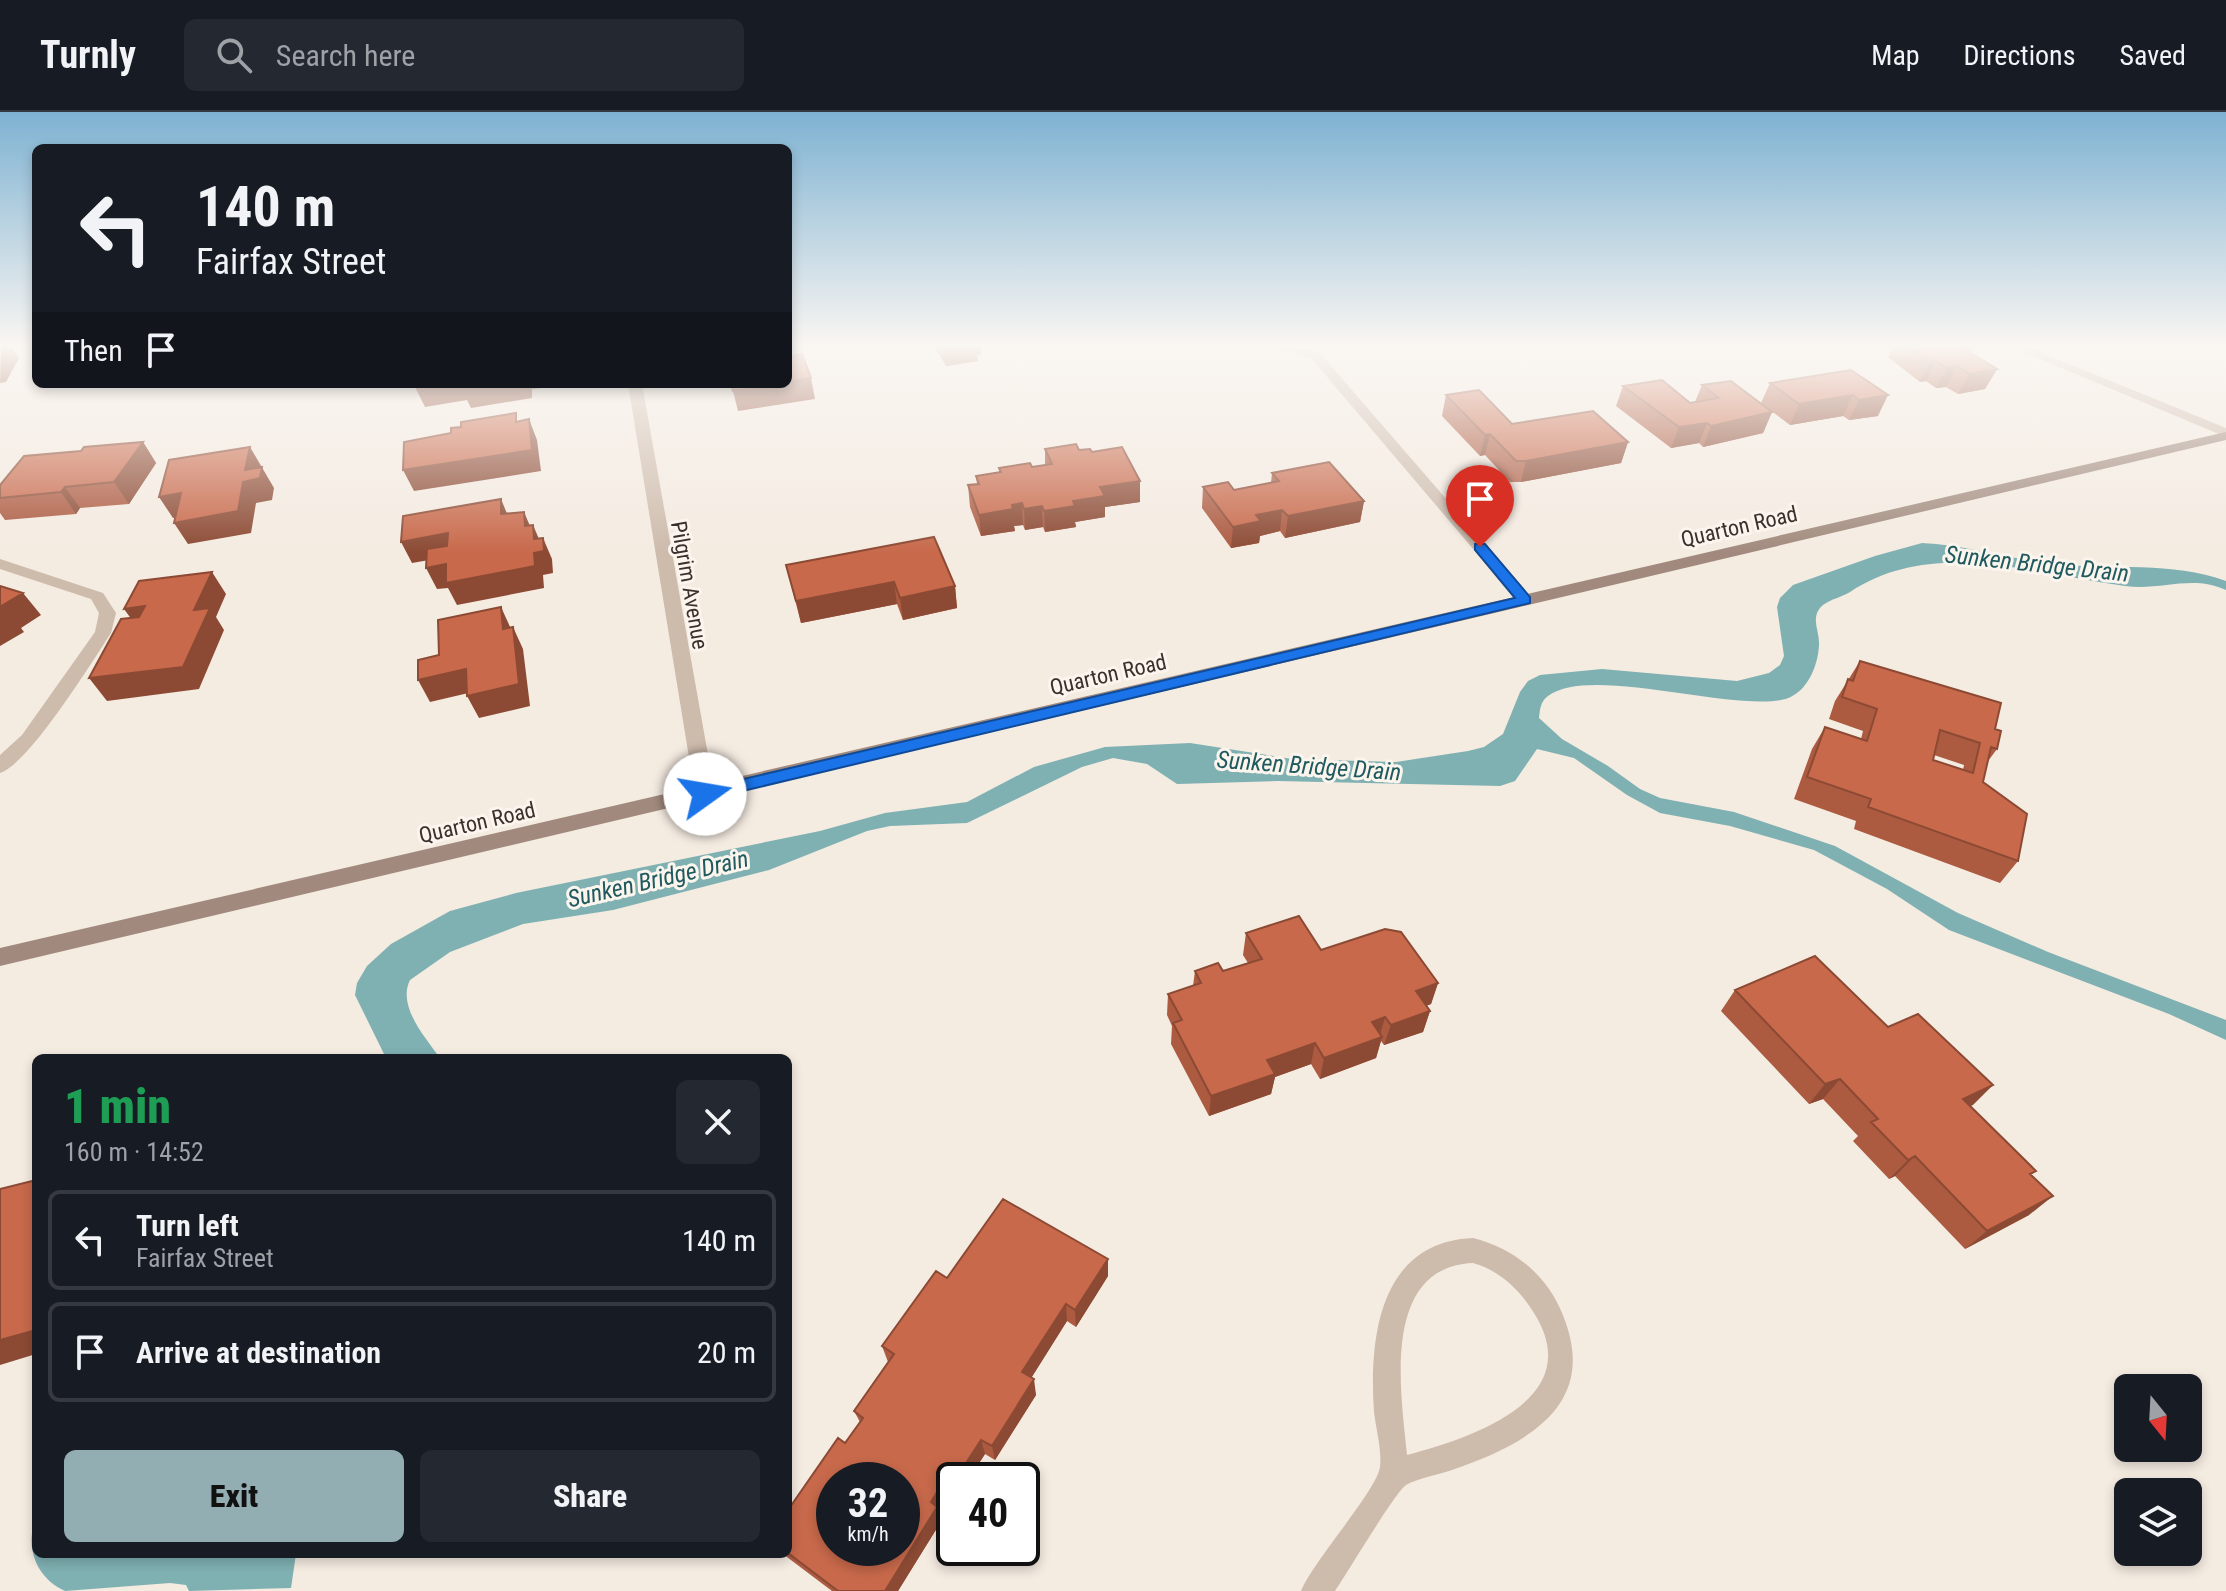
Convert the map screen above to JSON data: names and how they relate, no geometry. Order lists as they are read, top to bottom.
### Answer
{
  "streets": {
    "street": ["Quarton Road", "Pilgrim Avenue"]
  },
  "crossings": [
    ["Quarton Road", "Pilgrim Avenue"]
  ],
  "water": ["Sunken Bridge Drain"],
  "north": "bottom",
  "page": {
    "header": "Turnly",
    "search": "Search here",
    "nav": ["Map", "Directions", "Saved"],
    "turn": ["140 m", "Fairfax Street"],
    "then": "Then",
    "heading": ["1 min", "160 m · 14:52"],
    "list": [
      {
        "name": "Turn left",
        "note": "Fairfax Street",
        "value": "140 m"
      },
      {
        "name": "Arrive at destination",
        "value": "20 m"
      }
    ],
    "buttons": ["Exit", "Share"],
    "speed": "32 km/h",
    "limit": "40"
  }
}
